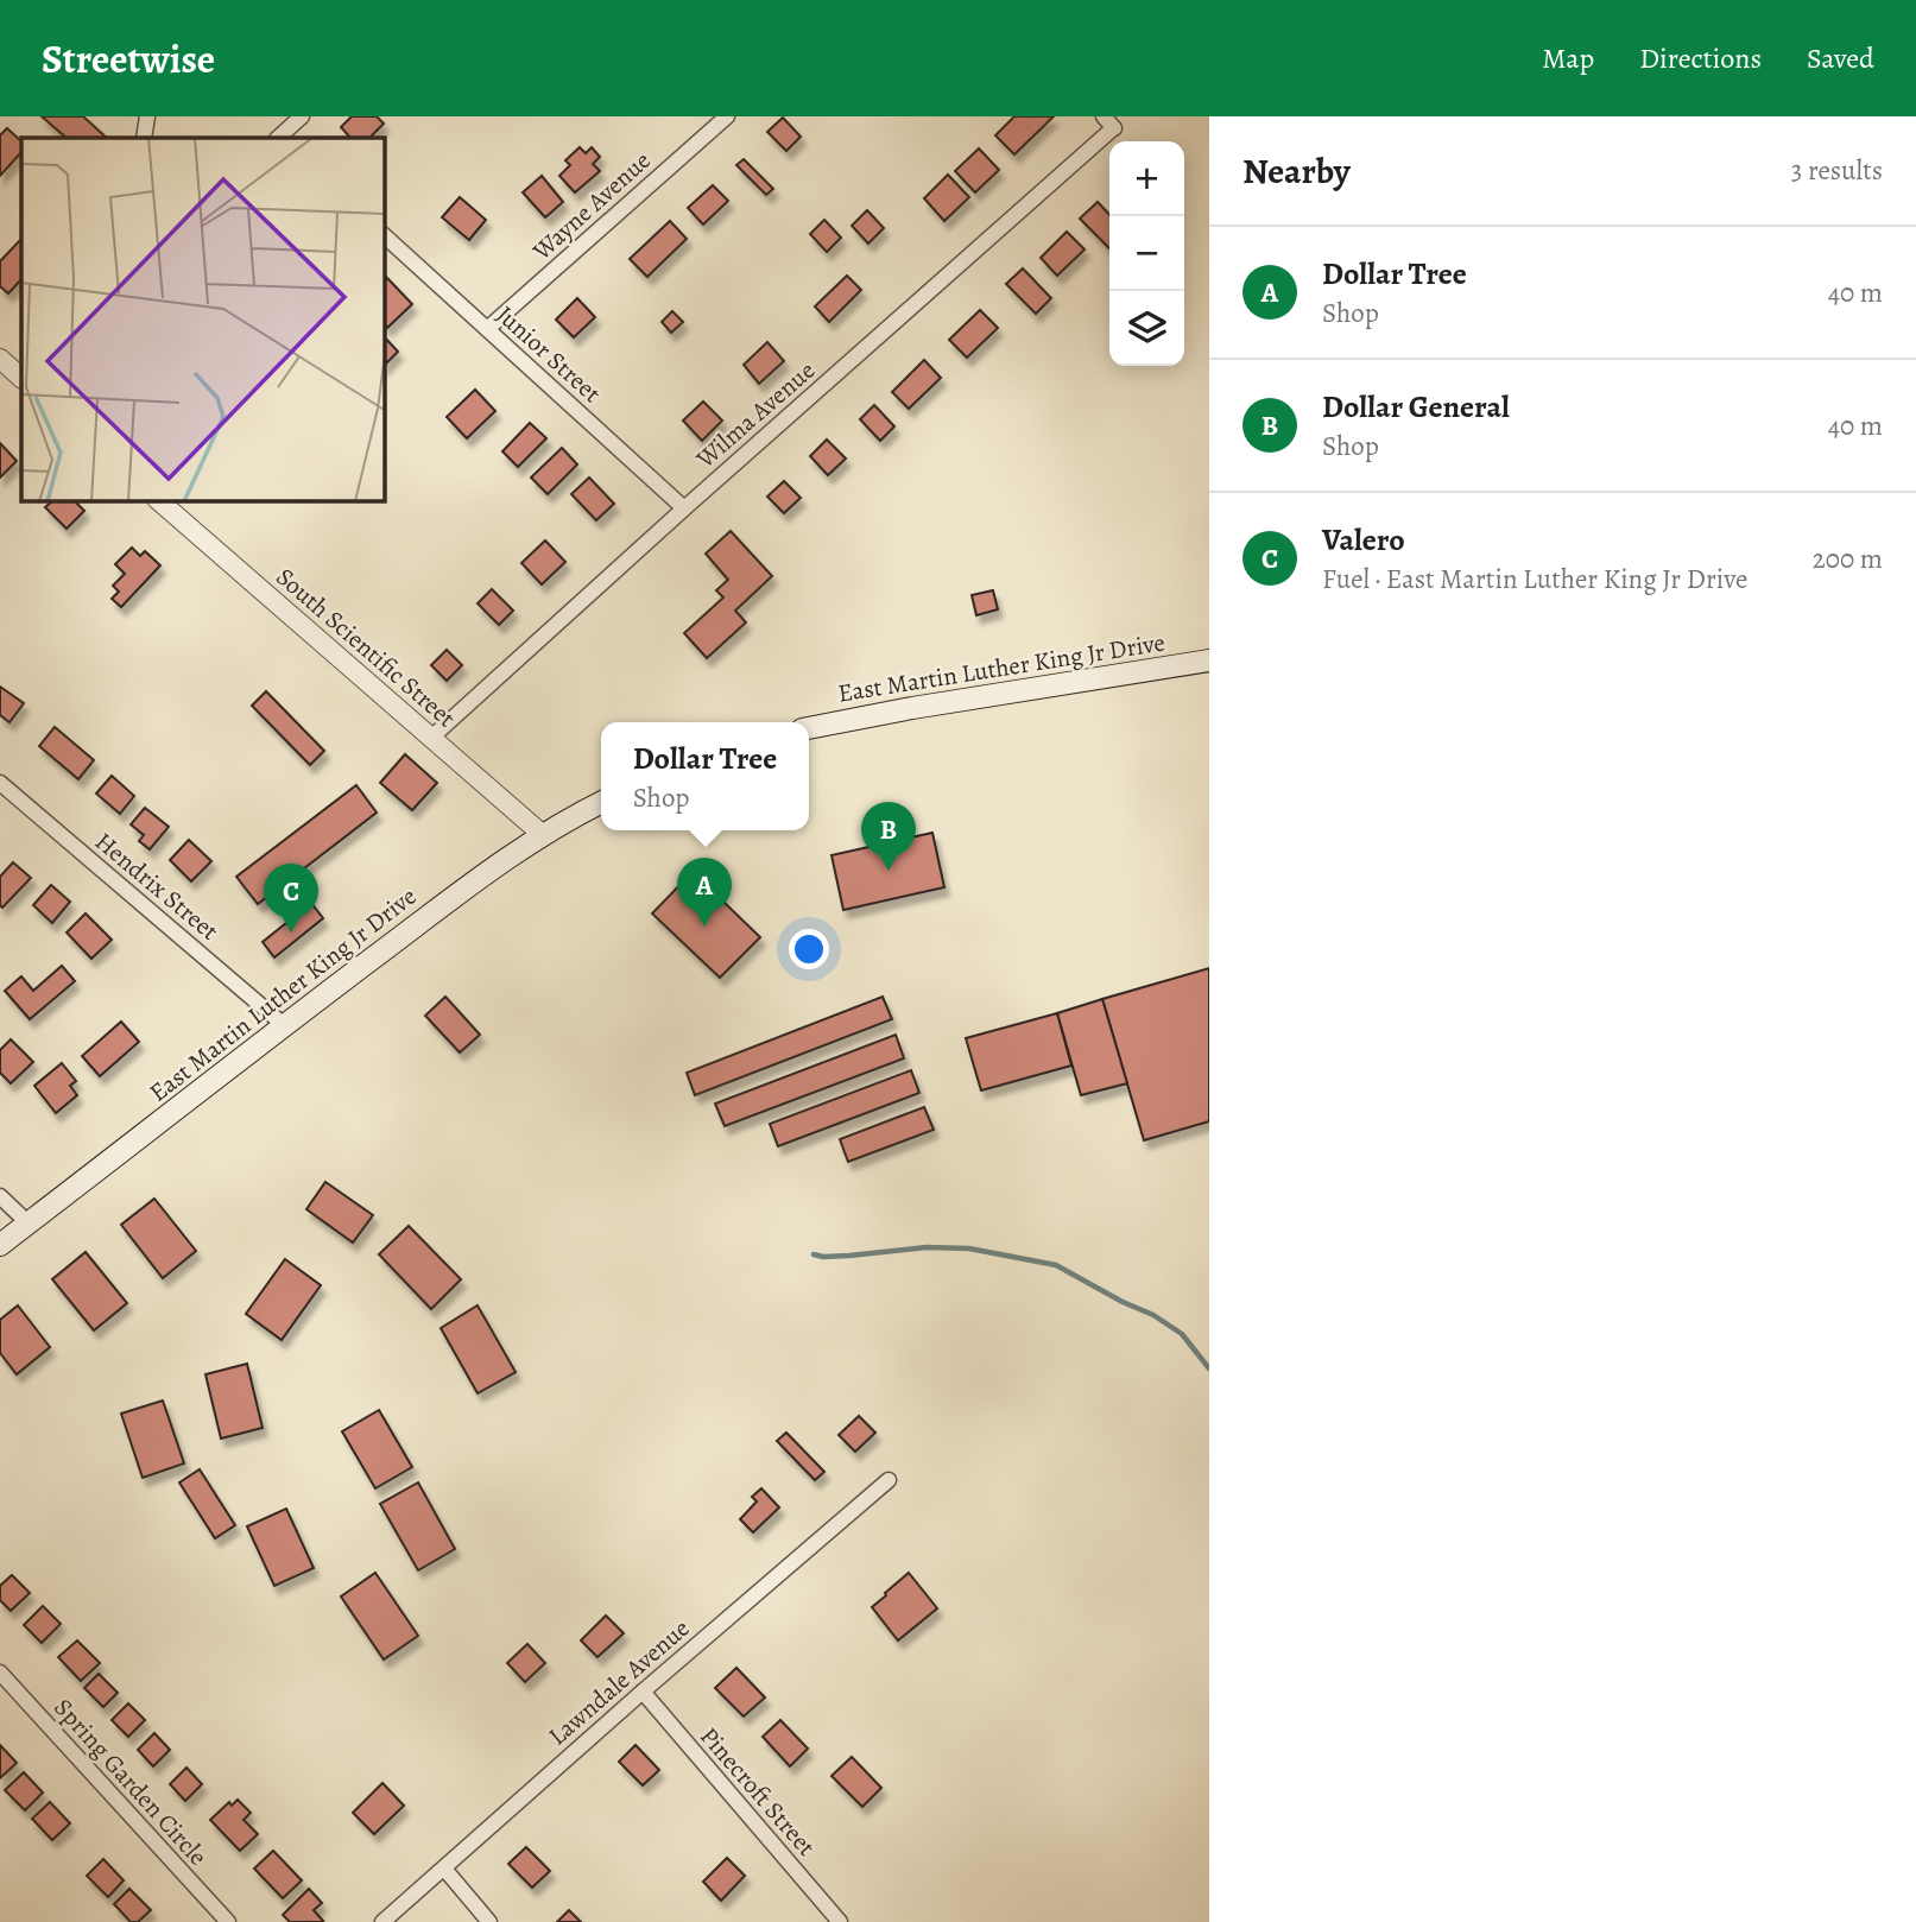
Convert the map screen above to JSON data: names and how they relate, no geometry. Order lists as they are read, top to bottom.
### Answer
{
  "streets": {
    "main road": ["East Martin Luther King Jr Drive"],
    "street": [
      "Wayne Avenue",
      "Junior Street",
      "Wilma Avenue",
      "South Scientific Street",
      "Hendrix Street",
      "Lawndale Avenue",
      "Spring Garden Circle",
      "Pinecroft Street"
    ]
  },
  "crossings": [
    ["Wayne Avenue", "Junior Street"],
    ["Junior Street", "Wilma Avenue"],
    ["Wilma Avenue", "South Scientific Street"],
    ["South Scientific Street", "East Martin Luther King Jr Drive"],
    ["East Martin Luther King Jr Drive", "Hendrix Street"],
    ["Lawndale Avenue", "Pinecroft Street"]
  ],
  "page": {
    "header": "Streetwise",
    "nav": ["Map", "Directions", "Saved"],
    "heading": ["Nearby", "3 results"],
    "map_buttons": ["+", "−"],
    "list": [
      {
        "mark": "A",
        "name": "Dollar Tree",
        "note": "Shop",
        "value": "40 m"
      },
      {
        "mark": "B",
        "name": "Dollar General",
        "note": "Shop",
        "value": "40 m"
      },
      {
        "mark": "C",
        "name": "Valero",
        "note": "Fuel · East Martin Luther King Jr Drive",
        "value": "200 m"
      }
    ],
    "popup": ["Dollar Tree", "Shop"],
    "pins": ["B", "A", "C"]
  }
}
